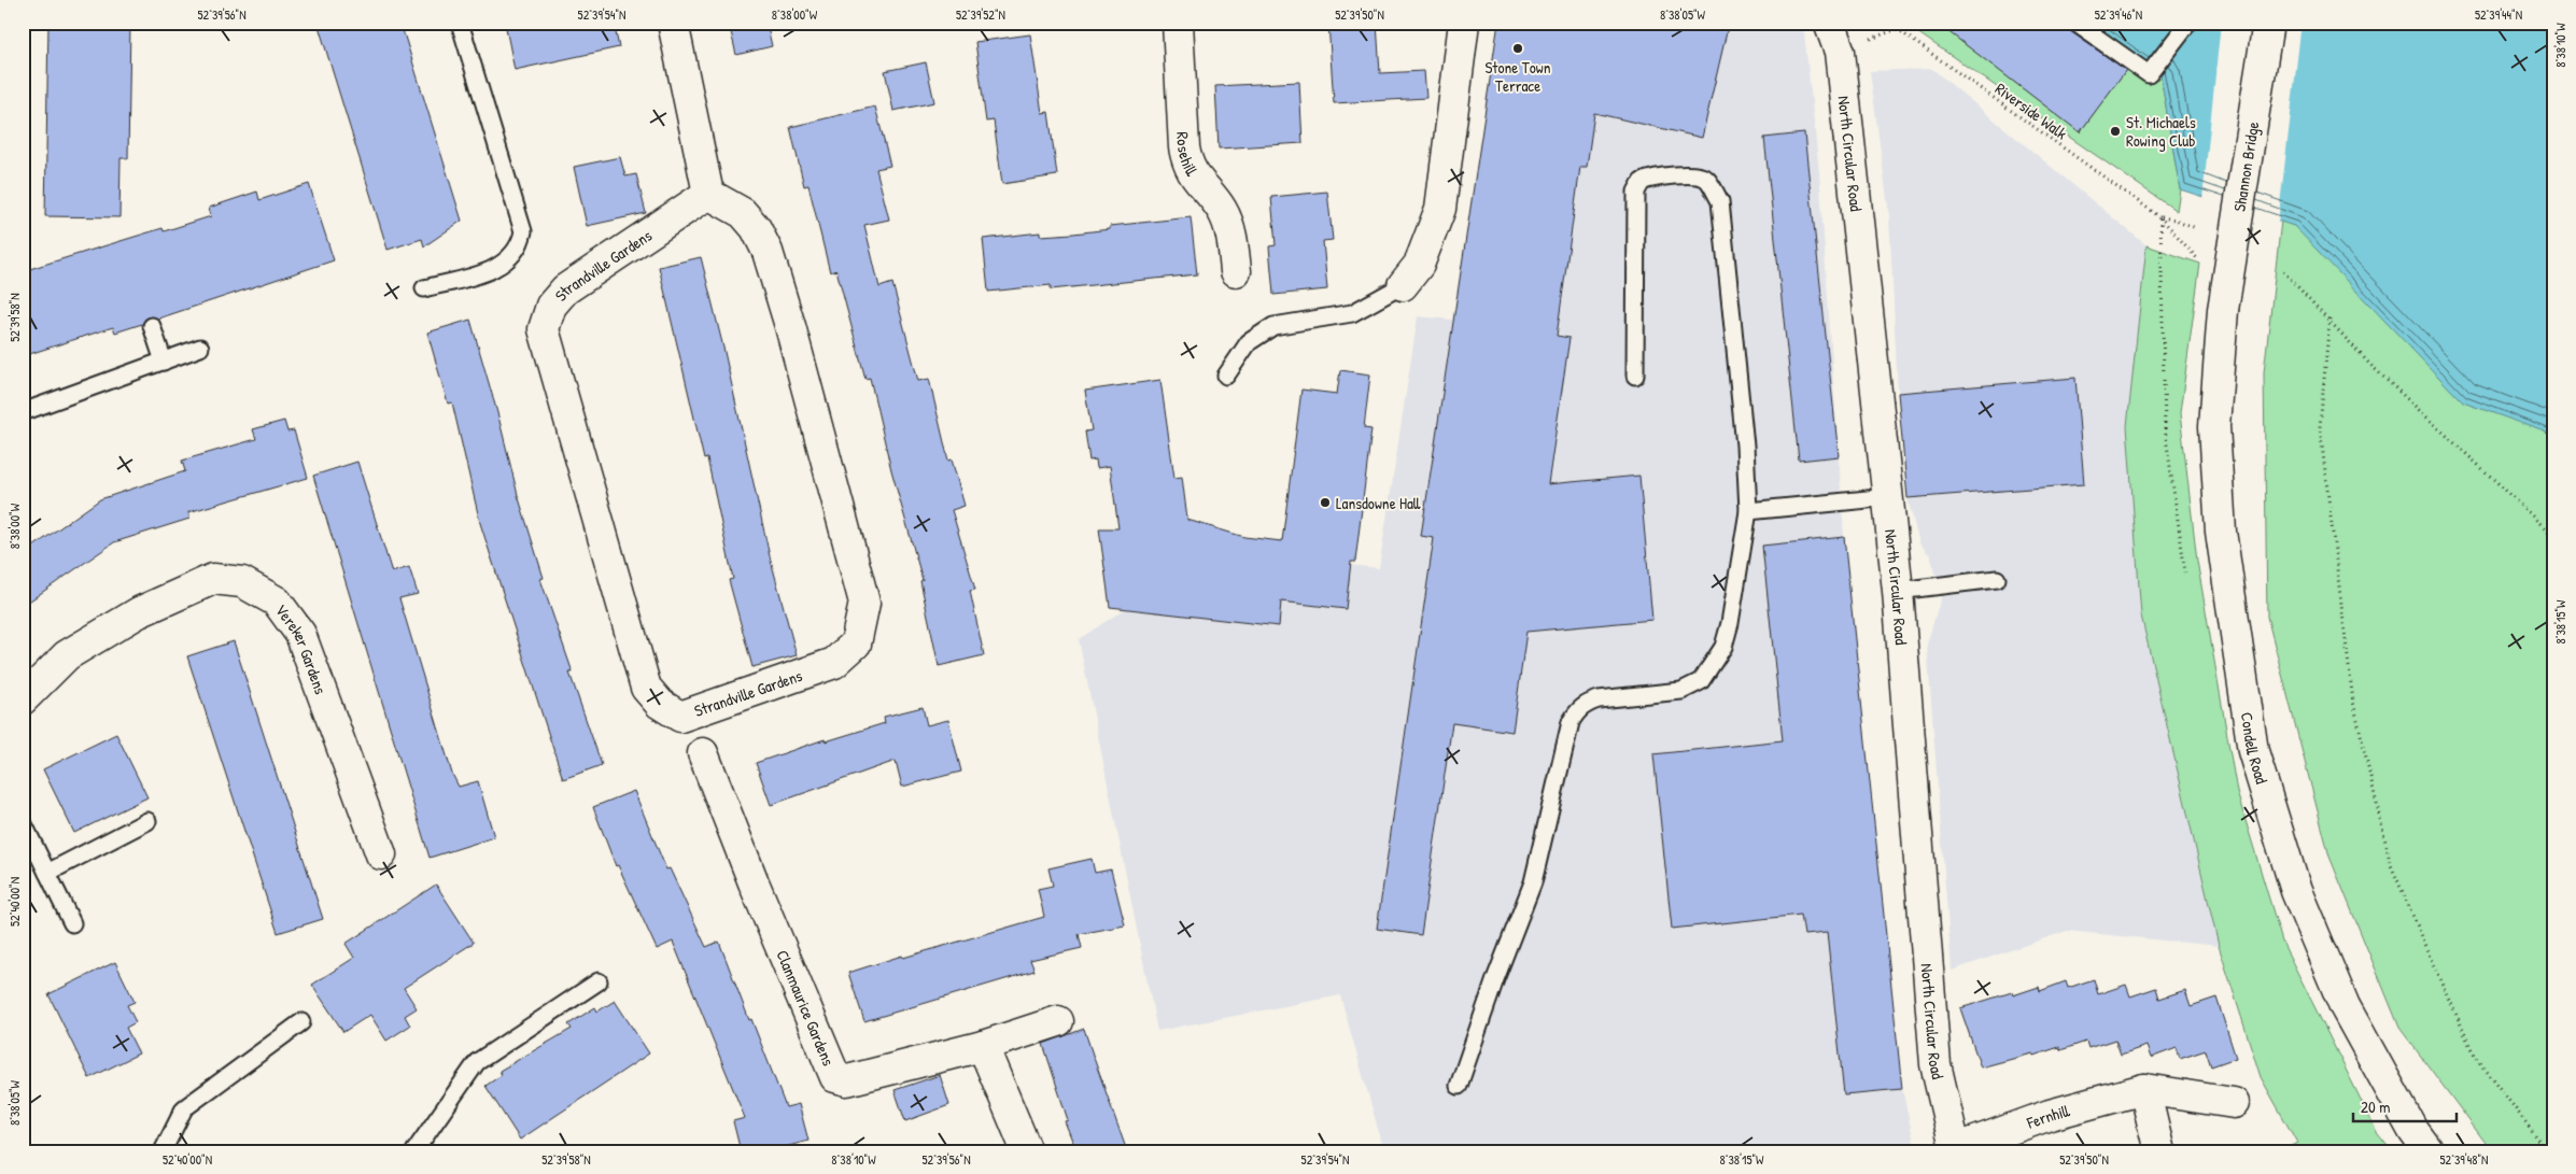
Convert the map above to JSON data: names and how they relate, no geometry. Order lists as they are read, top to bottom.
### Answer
{
  "streets": {
    "street": [
      "Rosehill",
      "North Circular Road",
      "Shannon Bridge",
      "Strandville Gardens",
      "Vereker Gardens",
      "Condell Road",
      "Clanmaurice Gardens",
      "Fernhill"
    ],
    "path": ["Riverside Walk"]
  },
  "crossings": [
    ["North Circular Road", "Fernhill"],
    ["Shannon Bridge", "Condell Road"]
  ],
  "places": ["Stone Town Terrace", "St. Michaels Rowing Club", "Lansdowne Hall"],
  "scale_bar": "20 m",
  "coordinates": [
    "52°39'56\"N",
    "52°39'54\"N",
    "8°38'00\"W",
    "52°39'52\"N",
    "52°39'50\"N",
    "8°38'05\"W",
    "52°39'46\"N",
    "52°39'44\"N",
    "8°38'10\"W",
    "52°39'58\"N",
    "8°38'15\"W",
    "52°40'00\"N",
    "52°39'48\"N"
  ]
}
